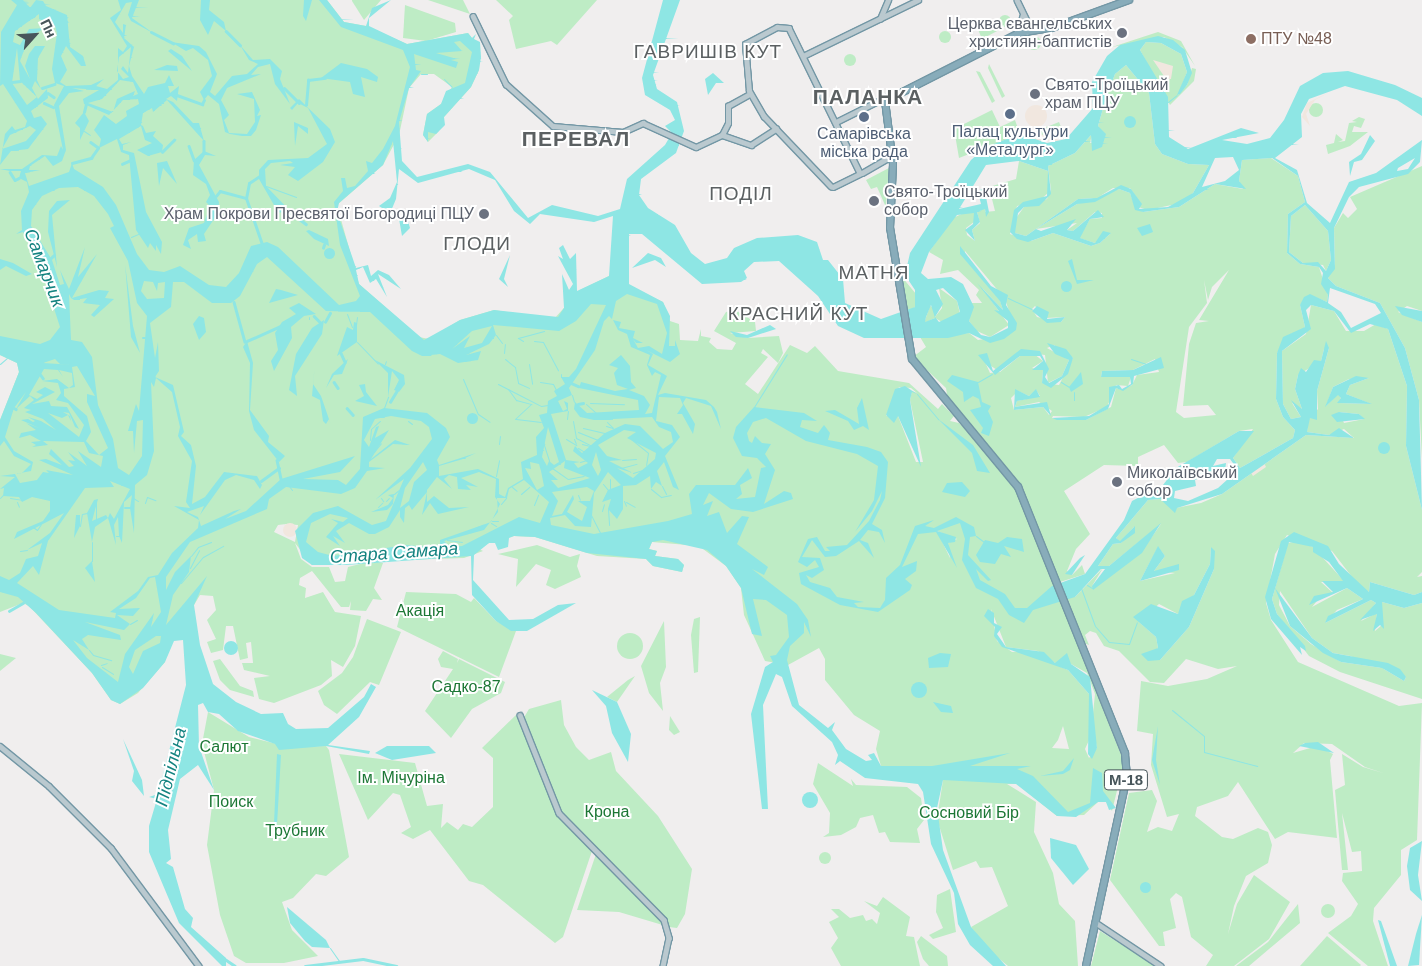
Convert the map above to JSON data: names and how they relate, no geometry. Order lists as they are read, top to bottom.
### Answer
{
  "streets": {
    "highway": ["М-18"]
  },
  "districts": [
    "ГАВРИШІВ КУТ",
    "ПАЛАНКА",
    "ПЕРЕВАЛ",
    "ПОДІЛ",
    "ГЛОДИ",
    "МАТНЯ",
    "КРАСНИЙ КУТ"
  ],
  "water": ["Самарчик", "Стара Самара", "Підпільна"],
  "parks": [
    "Акація",
    "Садко-87",
    "Салют",
    "Ім. Мічуріна",
    "Поиск",
    "Крона",
    "Сосновий Бір",
    "Трубник"
  ],
  "places": [
    "Церква євангельських християн-баптистів",
    "ПТУ №48",
    "Свято-Троїцький храм ПЦУ",
    "Палац культури «Металург»",
    "Самарівська міська рада",
    "Свято-Троїцький собор",
    "Храм Покрови Пресвятої Богородиці ПЦУ",
    "Миколаївський собор"
  ],
  "north": "top right"
}
